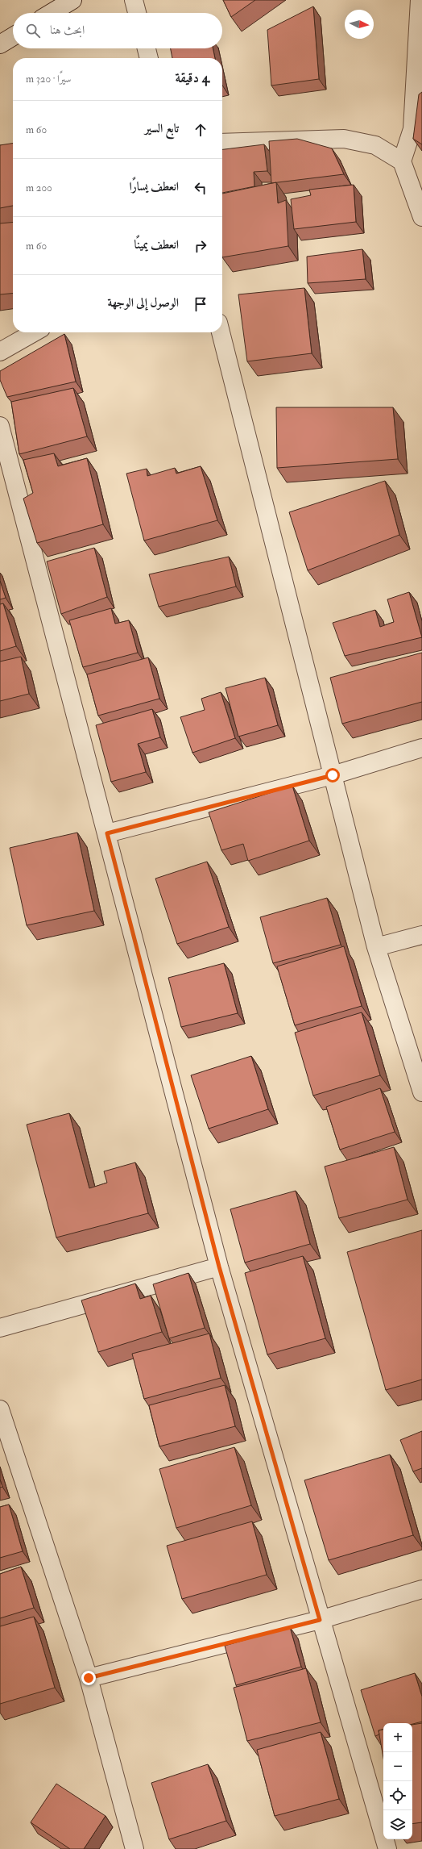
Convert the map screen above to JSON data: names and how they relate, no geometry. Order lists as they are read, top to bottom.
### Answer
{
  "north": "right",
  "page": {
    "search": "ابحث هنا",
    "heading": ["4 دقيقة", "سيرًا · 320 m"],
    "list": [
      ["تابع السير", "60 m"],
      ["انعطف يسارًا", "200 m"],
      ["انعطف يمينًا", "60 m"],
      "الوصول إلى الوجهة"
    ],
    "map_buttons": ["+", "−"]
  }
}
